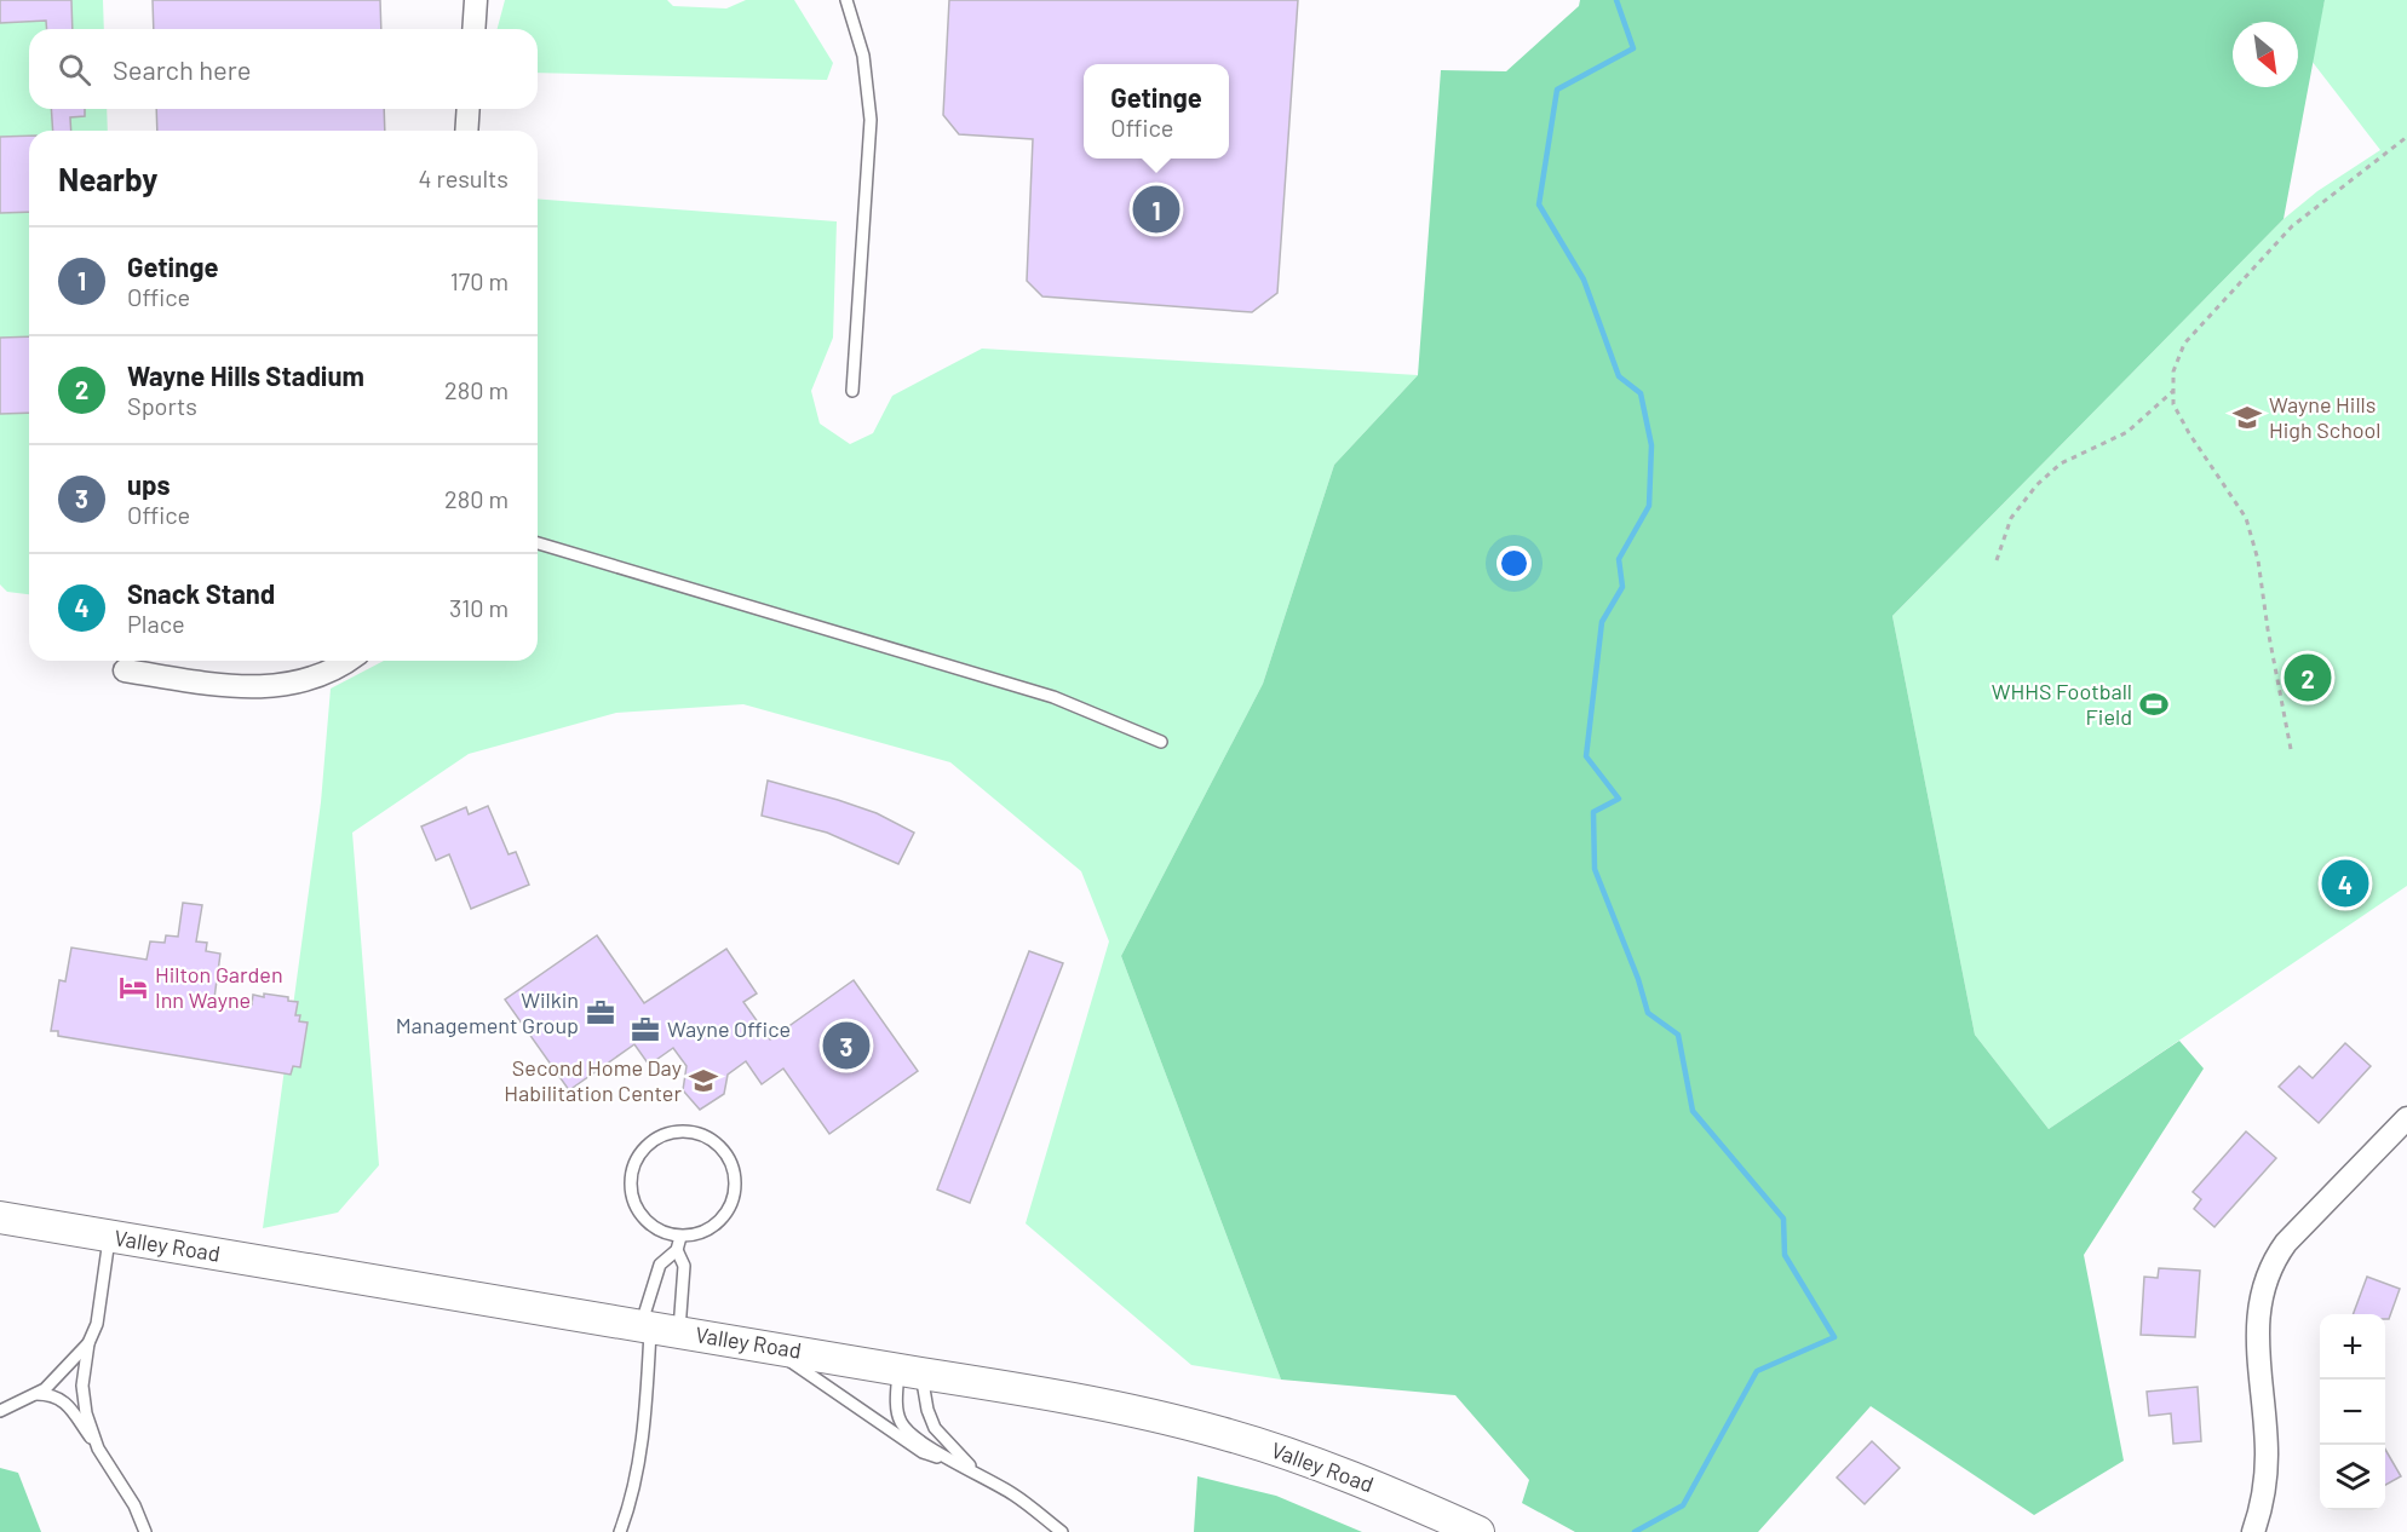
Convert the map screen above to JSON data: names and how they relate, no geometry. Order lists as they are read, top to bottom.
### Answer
{
  "streets": {
    "main road": ["Valley Road"]
  },
  "places": {
    "school or university": ["Wayne Hills High School", "Second Home Day Habilitation Center"],
    "sports": ["WHHS Football Field"],
    "hotel": ["Hilton Garden Inn Wayne"],
    "office": ["Wilkin Management Group", "Wayne Office"]
  },
  "north": "bottom right",
  "page": {
    "search": "Search here",
    "popup": ["Getinge", "Office"],
    "heading": ["Nearby", "4 results"],
    "pins": [
      "1",
      "2",
      "4",
      "3"
    ],
    "list": [
      {
        "mark": "1",
        "name": "Getinge",
        "note": "Office",
        "value": "170 m"
      },
      {
        "mark": "2",
        "name": "Wayne Hills Stadium",
        "note": "Sports",
        "value": "280 m"
      },
      {
        "mark": "3",
        "name": "ups",
        "note": "Office",
        "value": "280 m"
      },
      {
        "mark": "4",
        "name": "Snack Stand",
        "note": "Place",
        "value": "310 m"
      }
    ],
    "map_buttons": ["+", "−"]
  }
}
